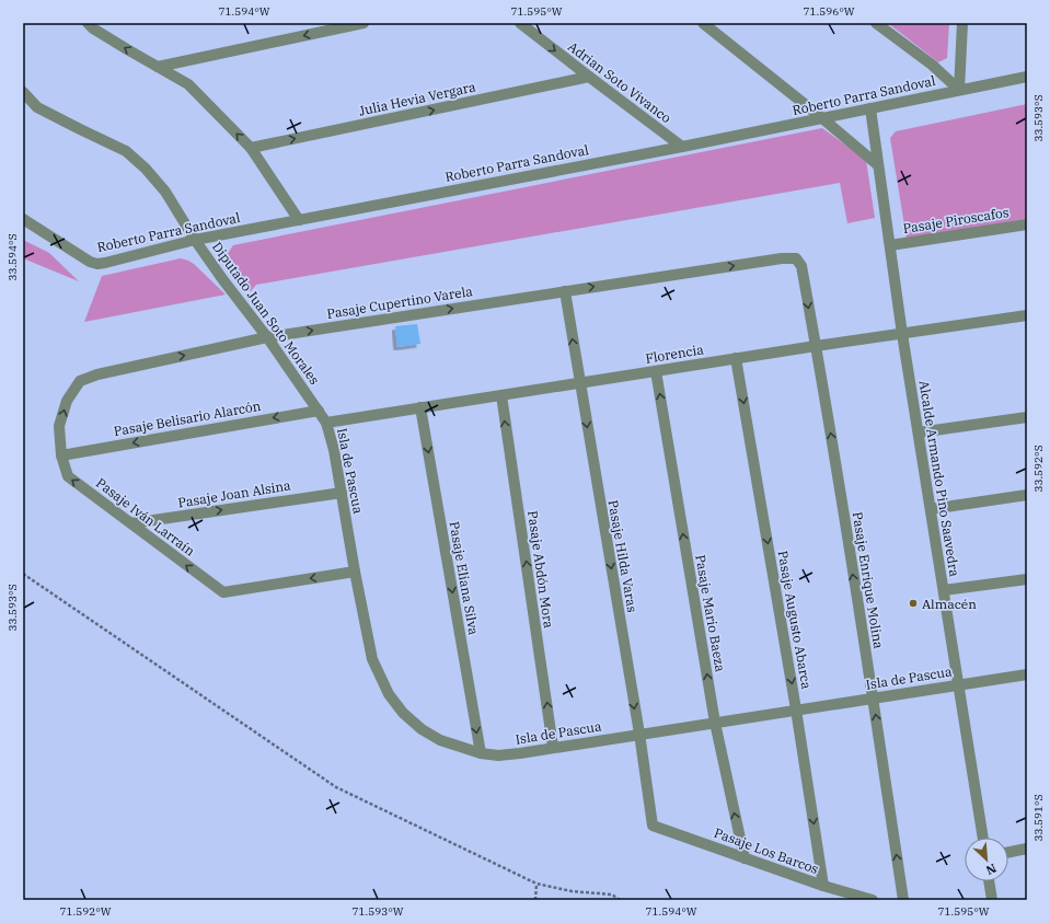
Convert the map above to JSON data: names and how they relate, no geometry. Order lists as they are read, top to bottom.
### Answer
{
  "streets": {
    "street": [
      "Adrian Soto Vivanco",
      "Roberto Parra Sandoval",
      "Julia Hevia Vergara",
      "Pasaje Piroscafos",
      "Pasaje Cupertino Varela",
      "Diputado Juan Soto Morales",
      "Florencia",
      "Pasaje Belisario Alarcón",
      "Isla de Pascua",
      "Alcalde Armando Pino Saavedra",
      "Pasaje Joan Alsina",
      "Pasaje Iván Larraín",
      "Pasaje Hilda Varas",
      "Pasaje Abdón Mora",
      "Pasaje Eliana Silva",
      "Pasaje Enrique Molina",
      "Pasaje Mario Baeza",
      "Pasaje Augusto Abarca",
      "Pasaje Los Barcos"
    ]
  },
  "crossings": [
    ["Adrian Soto Vivanco", "Roberto Parra Sandoval"],
    ["Adrian Soto Vivanco", "Julia Hevia Vergara"],
    ["Roberto Parra Sandoval", "Diputado Juan Soto Morales"],
    ["Roberto Parra Sandoval", "Alcalde Armando Pino Saavedra"],
    ["Pasaje Piroscafos", "Alcalde Armando Pino Saavedra"],
    ["Pasaje Cupertino Varela", "Diputado Juan Soto Morales"],
    ["Pasaje Cupertino Varela", "Pasaje Belisario Alarcón"],
    ["Pasaje Cupertino Varela", "Pasaje Iván Larraín"],
    ["Pasaje Cupertino Varela", "Pasaje Hilda Varas"],
    ["Pasaje Cupertino Varela", "Pasaje Enrique Molina"],
    ["Diputado Juan Soto Morales", "Florencia"],
    ["Diputado Juan Soto Morales", "Pasaje Belisario Alarcón"],
    ["Diputado Juan Soto Morales", "Isla de Pascua"],
    ["Florencia", "Isla de Pascua"],
    ["Florencia", "Alcalde Armando Pino Saavedra"],
    ["Florencia", "Pasaje Hilda Varas"],
    ["Florencia", "Pasaje Abdón Mora"],
    ["Florencia", "Pasaje Eliana Silva"],
    ["Florencia", "Pasaje Enrique Molina"],
    ["Florencia", "Pasaje Mario Baeza"],
    ["Florencia", "Pasaje Augusto Abarca"],
    ["Pasaje Belisario Alarcón", "Pasaje Iván Larraín"],
    ["Isla de Pascua", "Alcalde Armando Pino Saavedra"],
    ["Isla de Pascua", "Pasaje Joan Alsina"],
    ["Isla de Pascua", "Pasaje Iván Larraín"],
    ["Isla de Pascua", "Pasaje Hilda Varas"],
    ["Isla de Pascua", "Pasaje Abdón Mora"],
    ["Isla de Pascua", "Pasaje Eliana Silva"],
    ["Isla de Pascua", "Pasaje Enrique Molina"],
    ["Isla de Pascua", "Pasaje Mario Baeza"],
    ["Isla de Pascua", "Pasaje Augusto Abarca"],
    ["Pasaje Joan Alsina", "Pasaje Iván Larraín"],
    ["Pasaje Hilda Varas", "Pasaje Los Barcos"],
    ["Pasaje Mario Baeza", "Pasaje Los Barcos"],
    ["Pasaje Augusto Abarca", "Pasaje Los Barcos"]
  ],
  "one_way": [
    "Adrian Soto Vivanco",
    "Julia Hevia Vergara",
    "Pasaje Cupertino Varela",
    "Pasaje Belisario Alarcón",
    "Pasaje Joan Alsina",
    "Pasaje Iván Larraín",
    "Pasaje Abdón Mora",
    "Pasaje Eliana Silva",
    "Pasaje Mario Baeza",
    "Pasaje Augusto Abarca"
  ],
  "places": ["Almacén"],
  "north": "bottom right",
  "coordinates": [
    "71.594°W",
    "71.595°W",
    "71.596°W",
    "33.593°S",
    "33.594°S",
    "33.592°S",
    "33.591°S",
    "71.592°W",
    "71.593°W"
  ]
}
